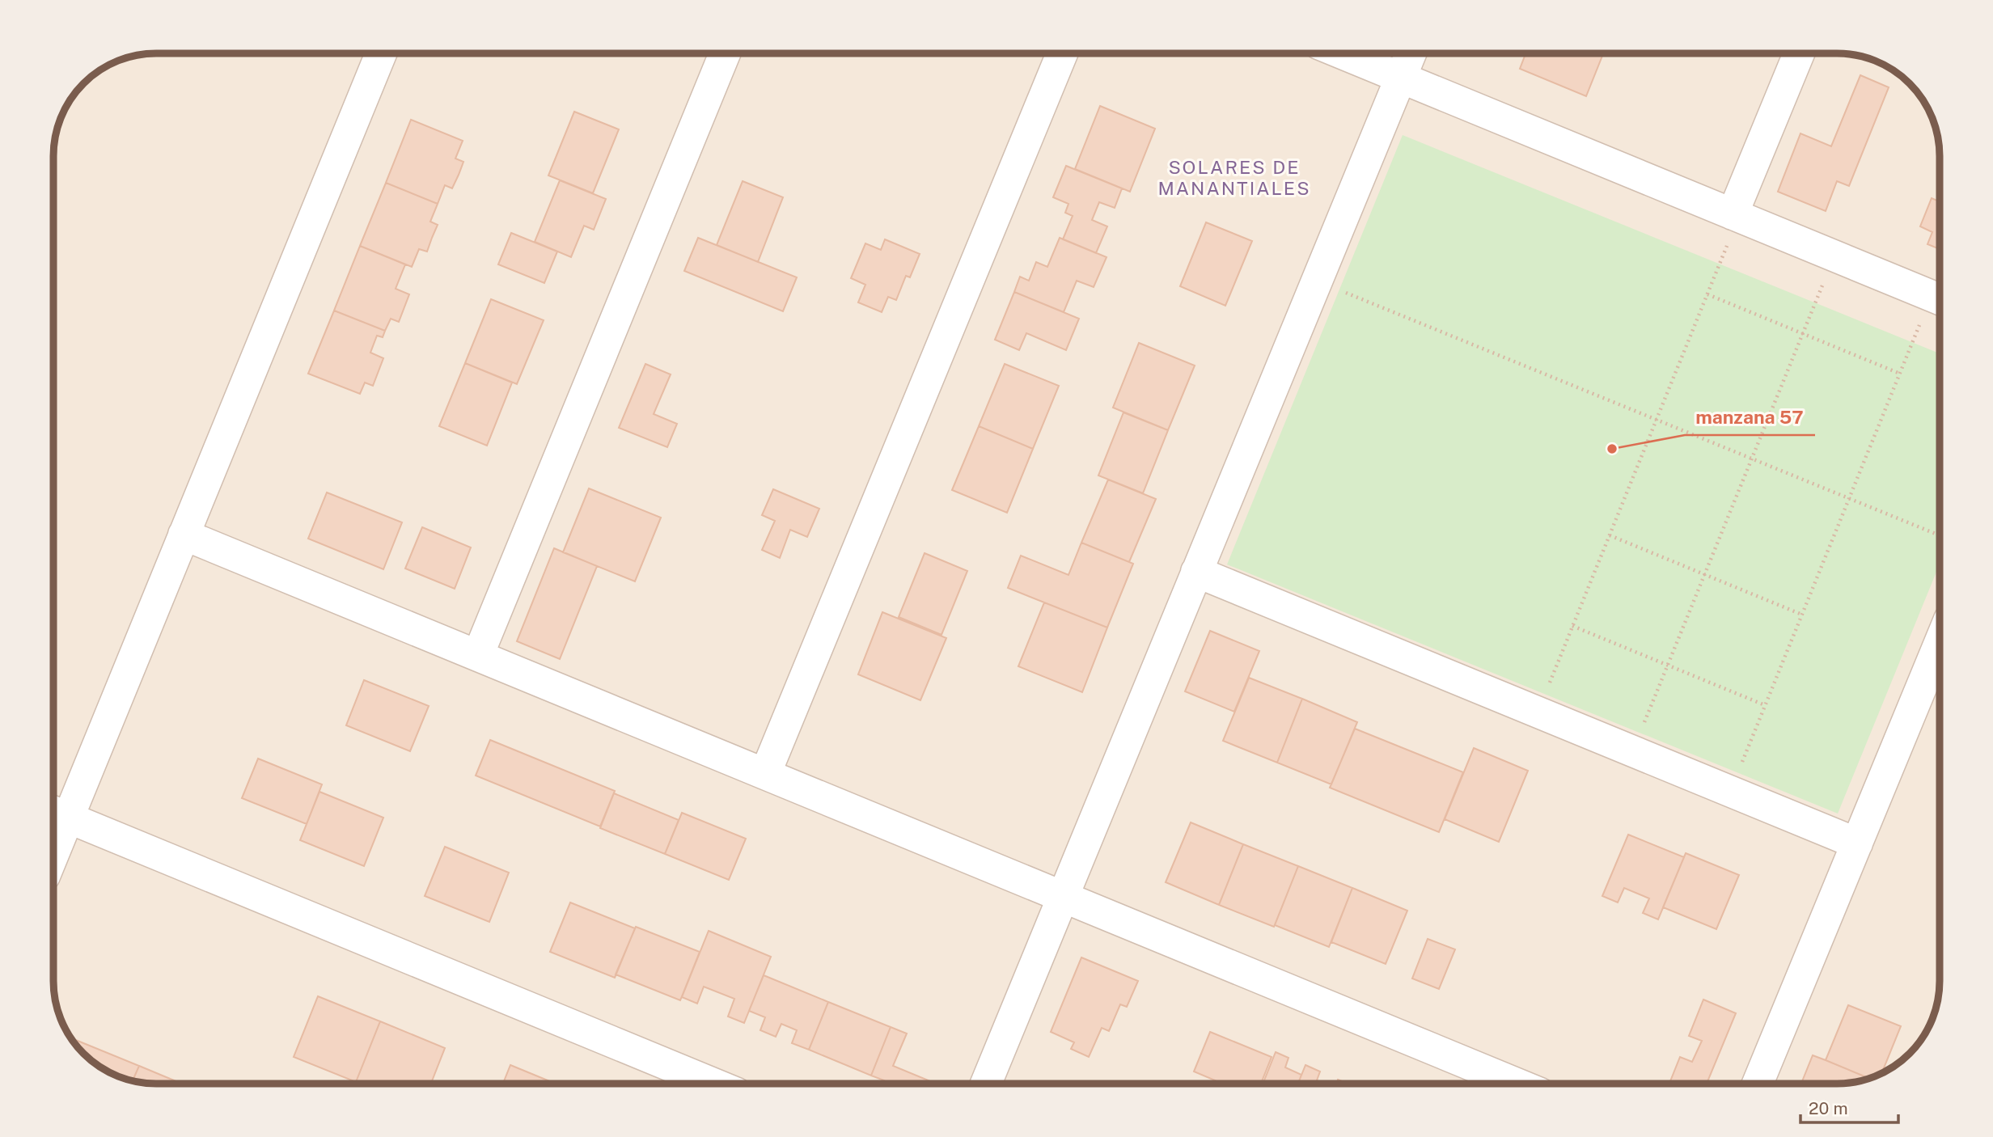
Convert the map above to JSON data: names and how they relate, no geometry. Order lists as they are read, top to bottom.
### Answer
{
  "districts": ["SOLARES DE MANANTIALES"],
  "places": ["manzana 57"],
  "scale_bar": "20 m"
}
